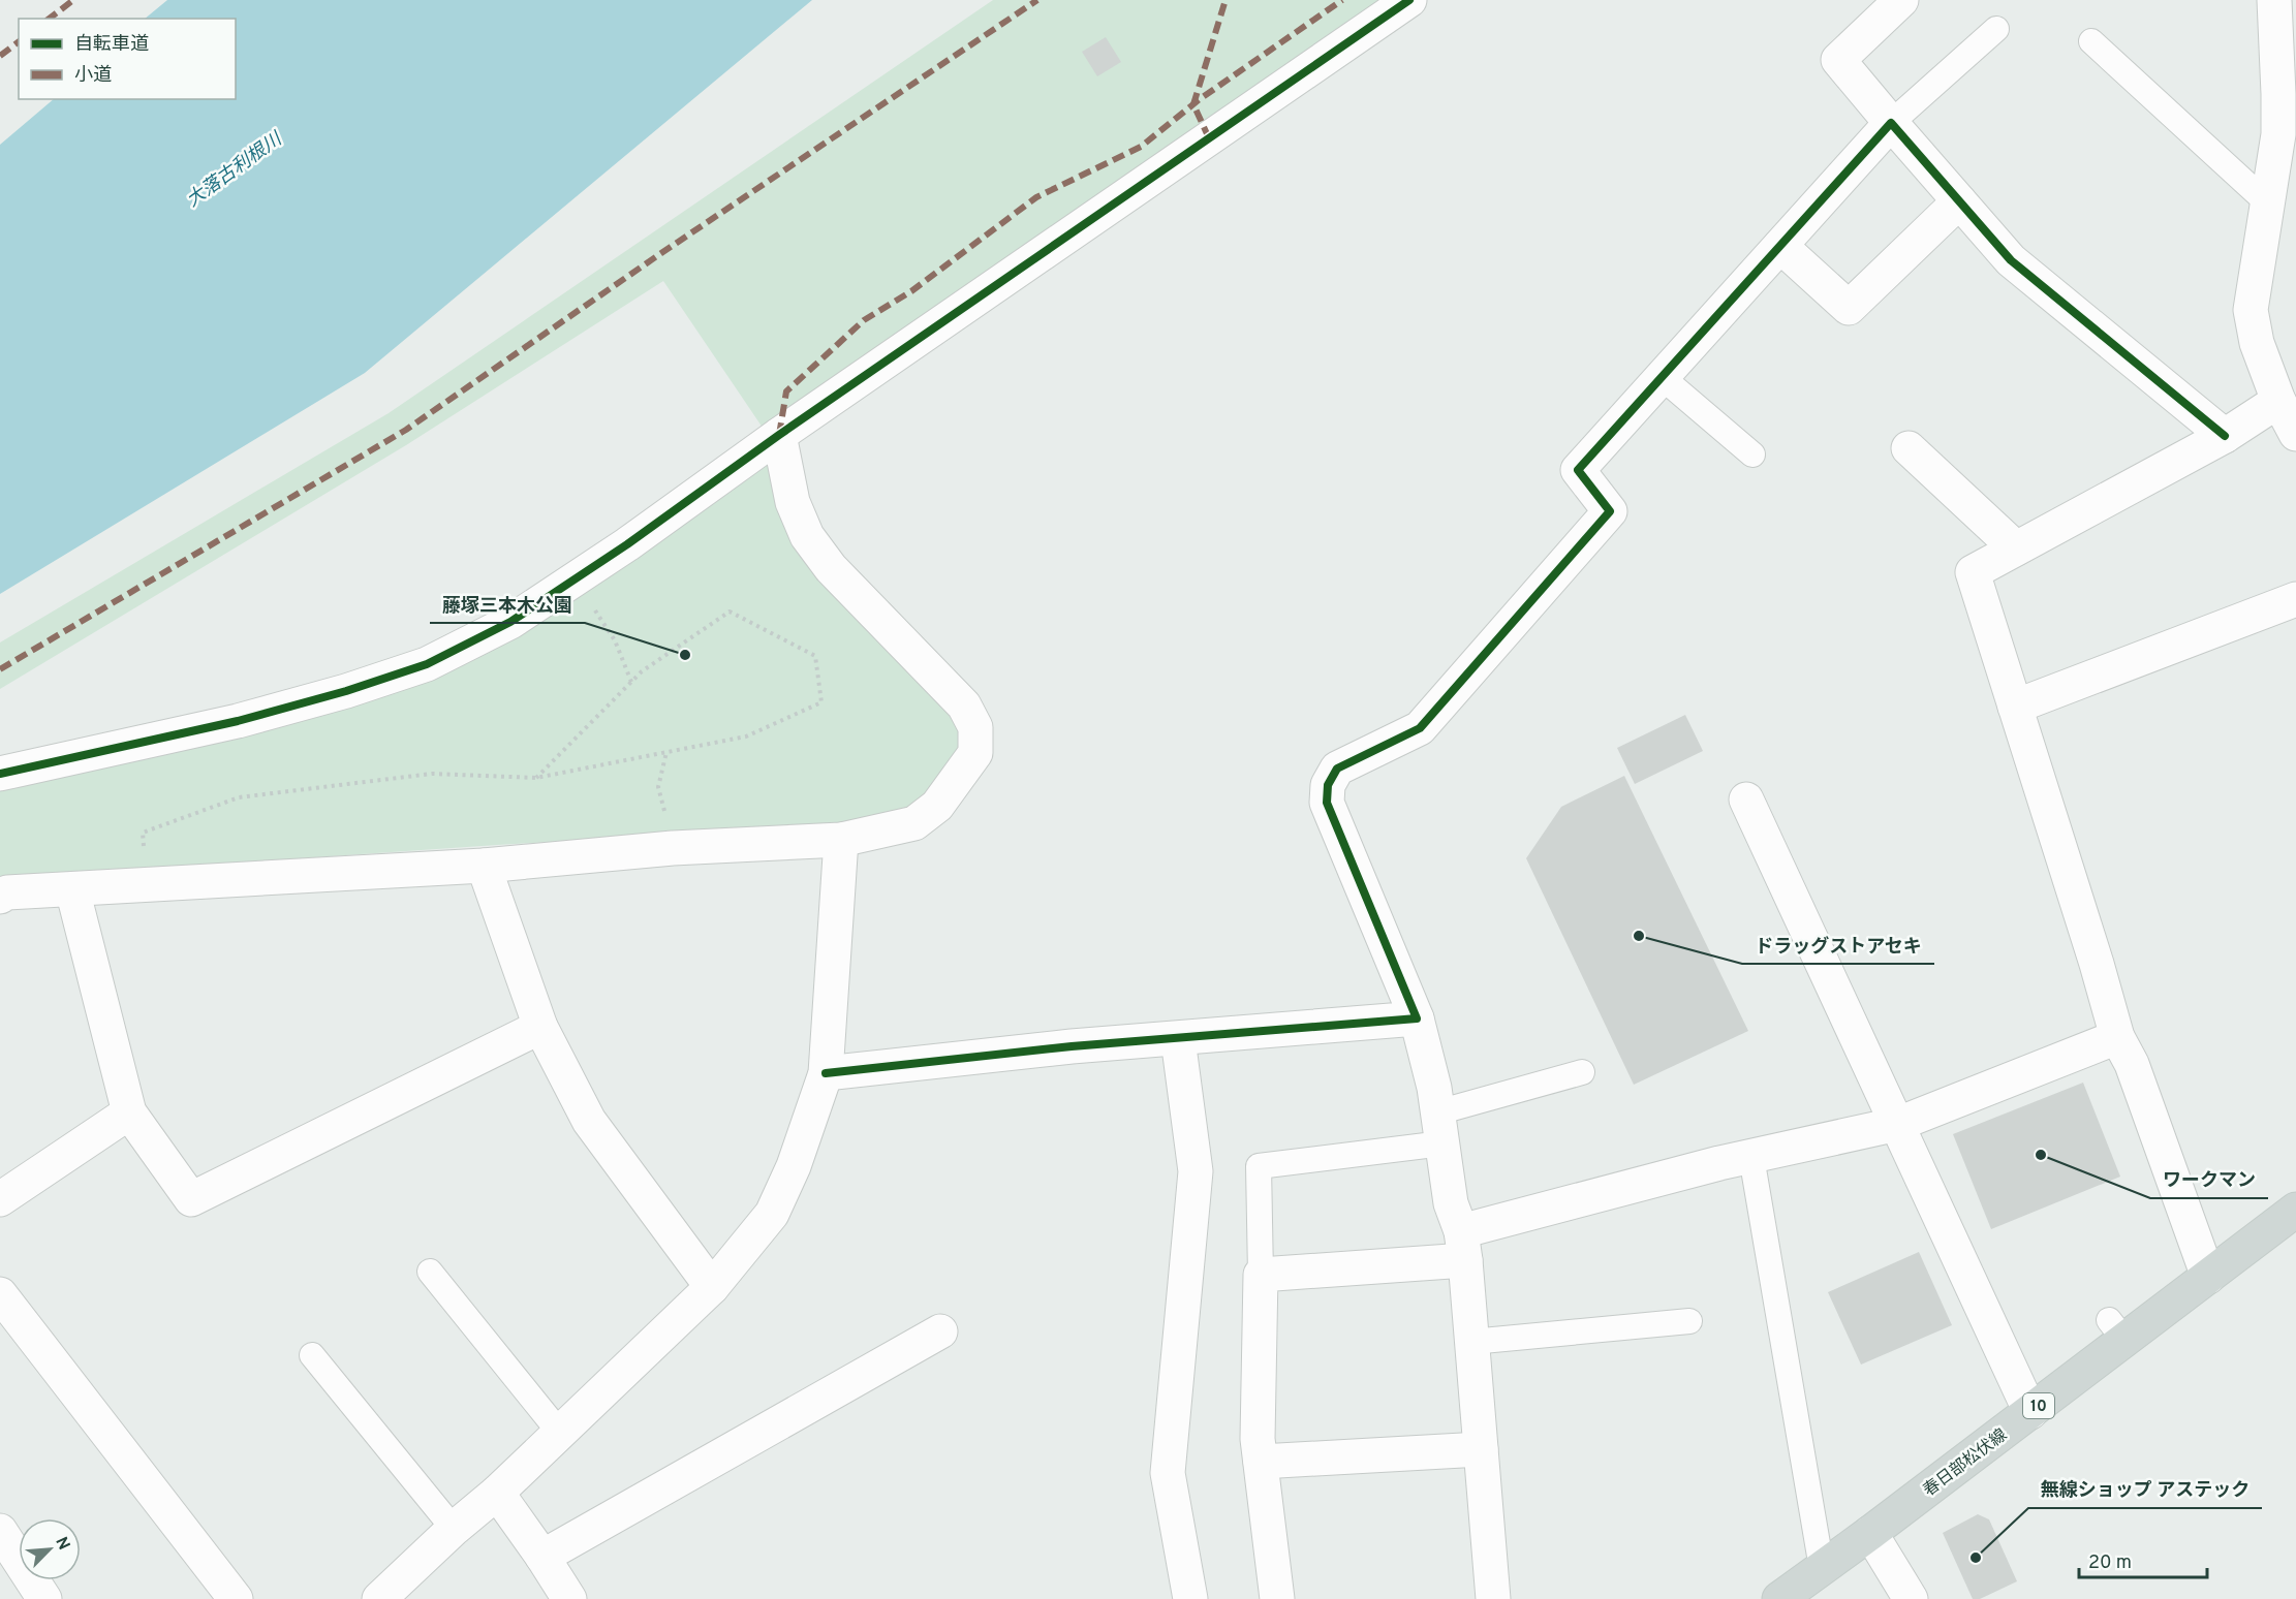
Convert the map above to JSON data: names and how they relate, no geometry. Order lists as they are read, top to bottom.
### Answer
{
  "streets": {
    "main road": ["10", "春日部松伏線"]
  },
  "water": ["大落古利根川"],
  "places": [
    "藤塚三本木公園",
    "ドラッグストアセキ",
    "ワークマン",
    "無線ショップ アステック"
  ],
  "legend": ["自転車道", "小道"],
  "scale_bar": "20 m",
  "north": "top right"
}
